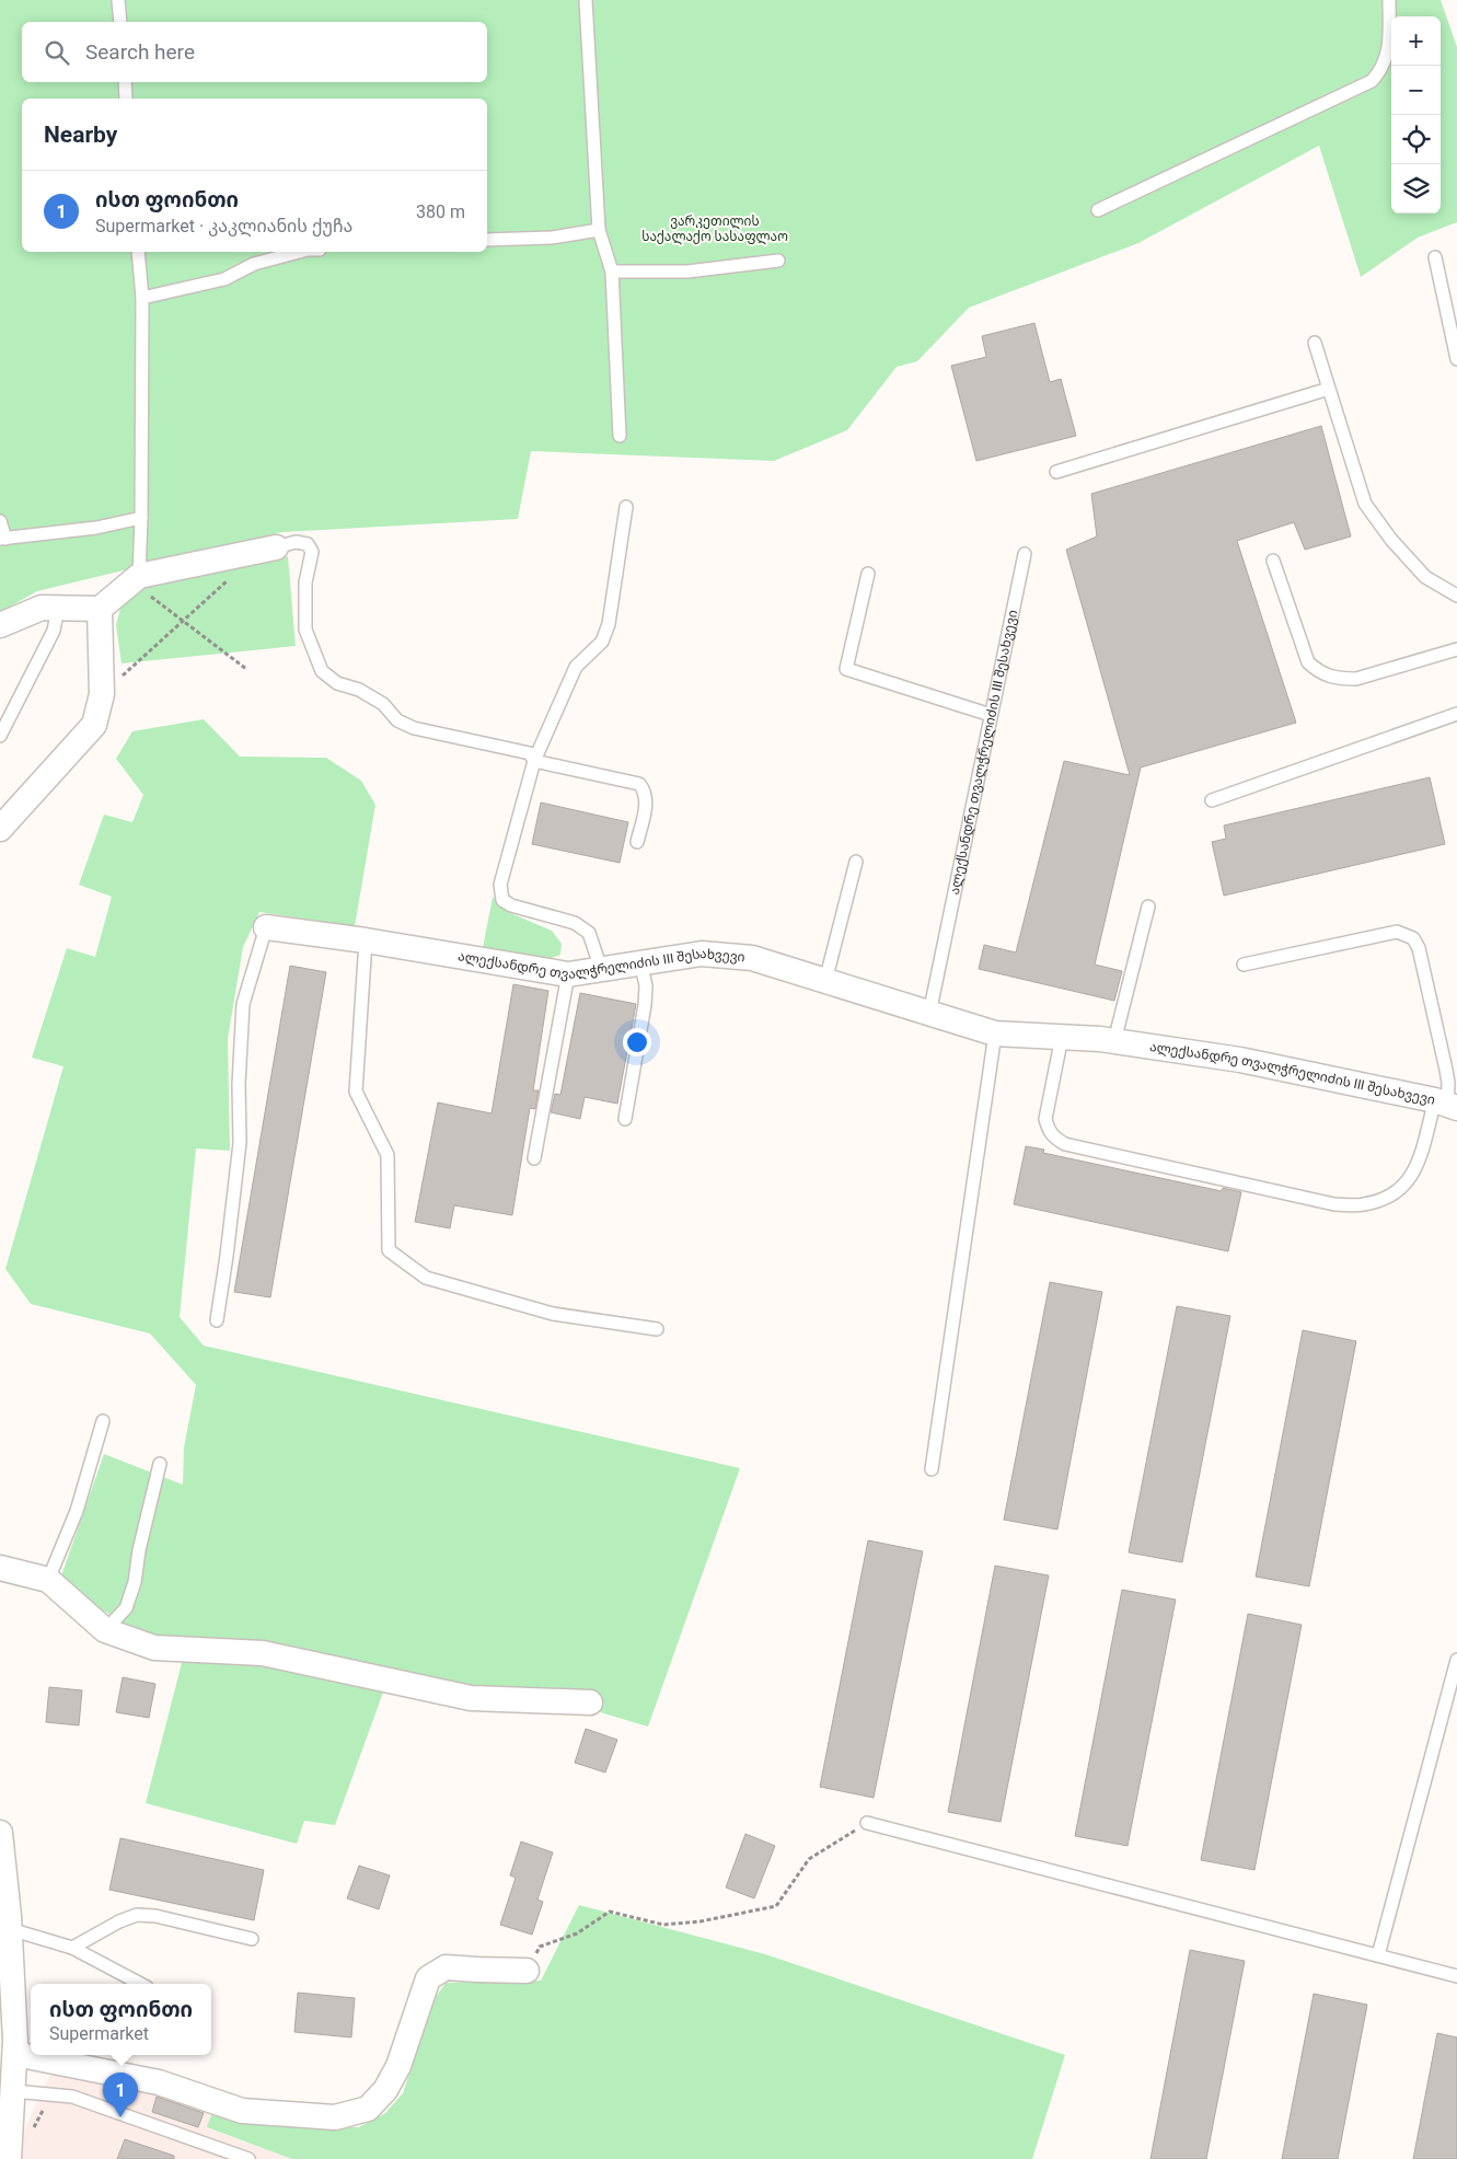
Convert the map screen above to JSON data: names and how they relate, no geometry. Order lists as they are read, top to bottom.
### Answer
{
  "streets": {
    "street": ["ალექსანდრე თვალჭრელიძის III შესახვევი"]
  },
  "parks": ["ვარკეთილის საქალაქო სასაფლაო"],
  "page": {
    "map_buttons": ["+", "−"],
    "search": "Search here",
    "heading": "Nearby",
    "list": [
      {
        "mark": "1",
        "name": "ისთ ფოინთი",
        "note": "Supermarket · კაკლიანის ქუჩა",
        "value": "380 m"
      }
    ],
    "popup": ["ისთ ფოინთი", "Supermarket"],
    "pins": "1"
  }
}
